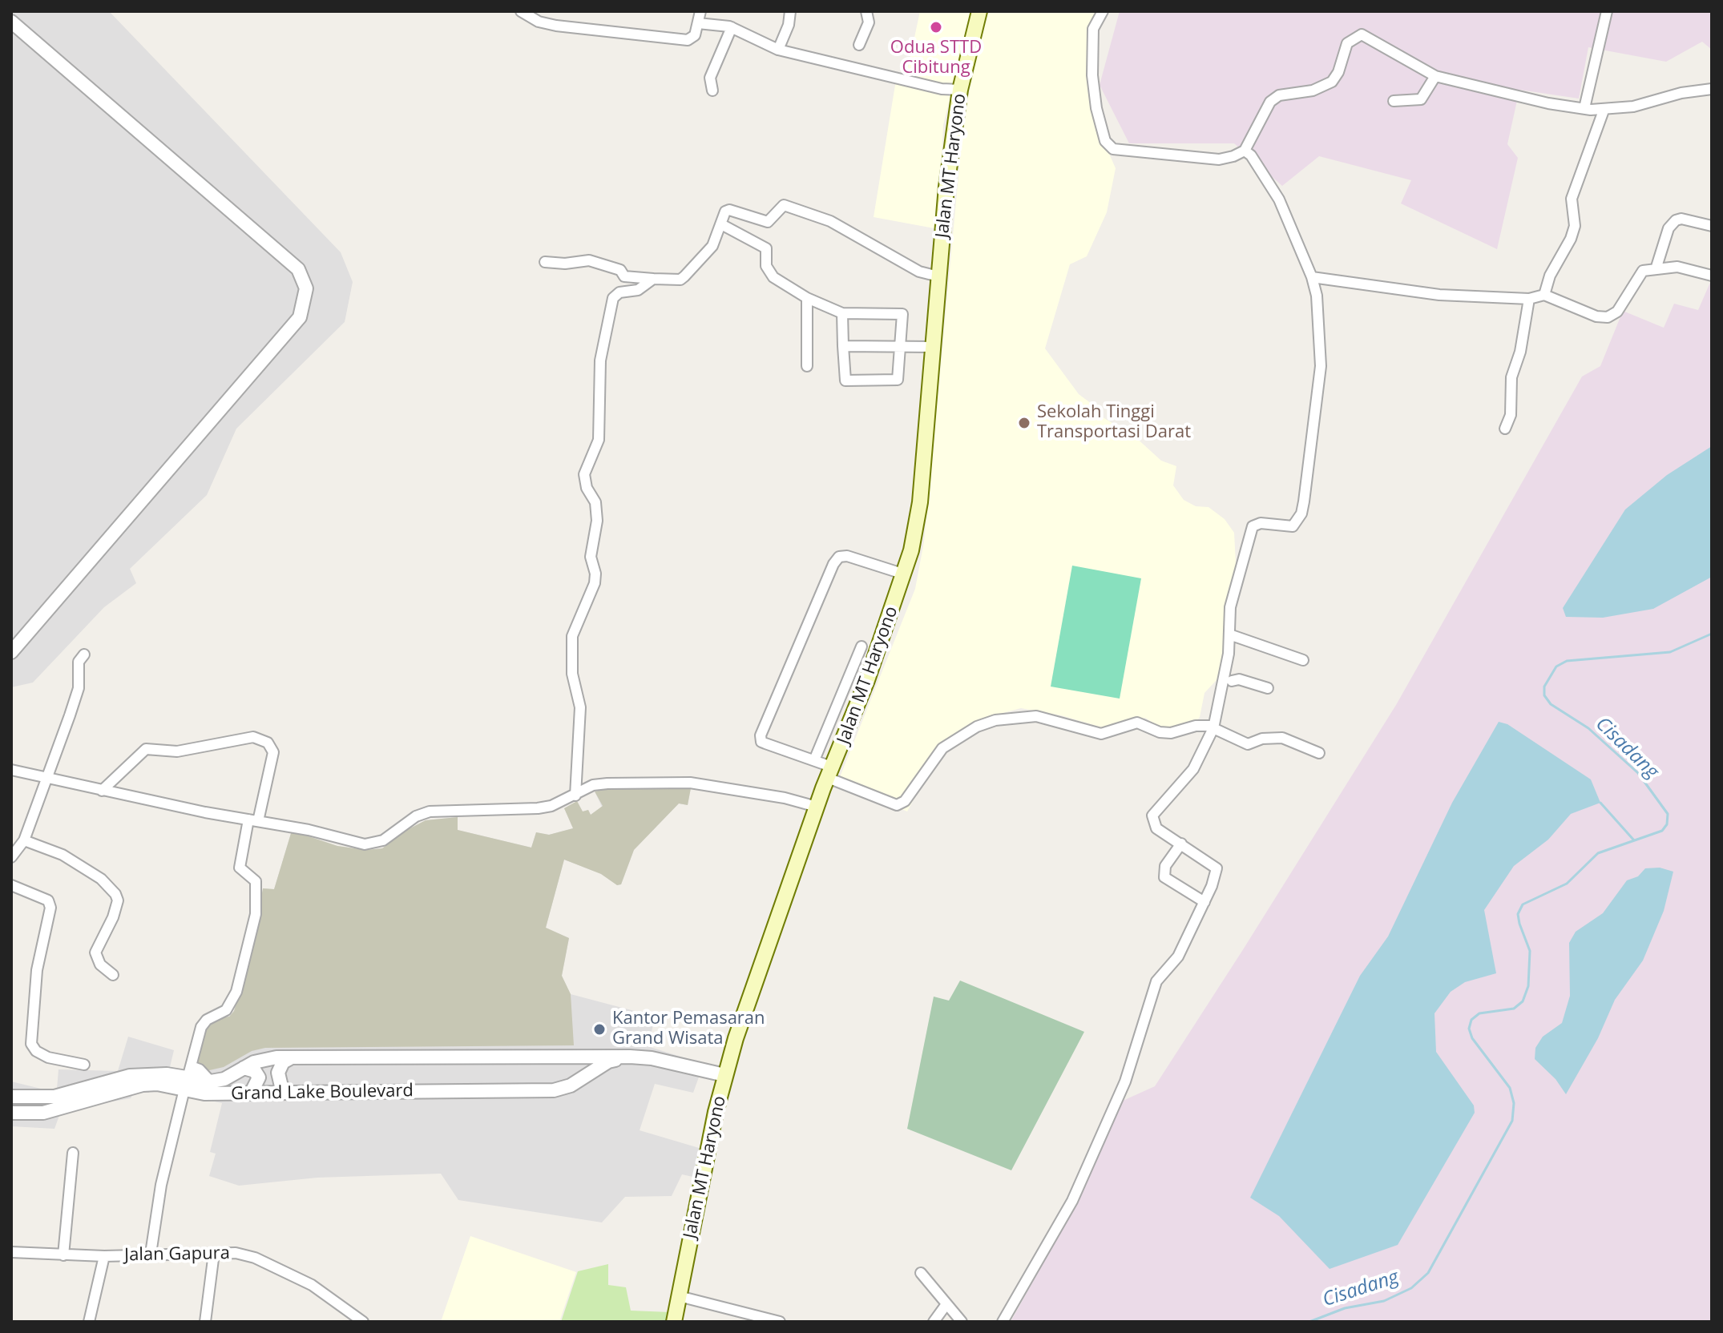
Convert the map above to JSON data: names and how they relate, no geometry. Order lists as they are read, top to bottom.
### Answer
{
  "streets": {
    "main road": ["Jalan MT Haryono"],
    "street": ["Grand Lake Boulevard", "Jalan Gapura"]
  },
  "crossings": [
    ["Jalan MT Haryono", "Grand Lake Boulevard"]
  ],
  "water": ["Cisadang"],
  "places": ["Odua STTD Cibitung", "Sekolah Tinggi Transportasi Darat", "Kantor Pemasaran Grand Wisata"]
}
